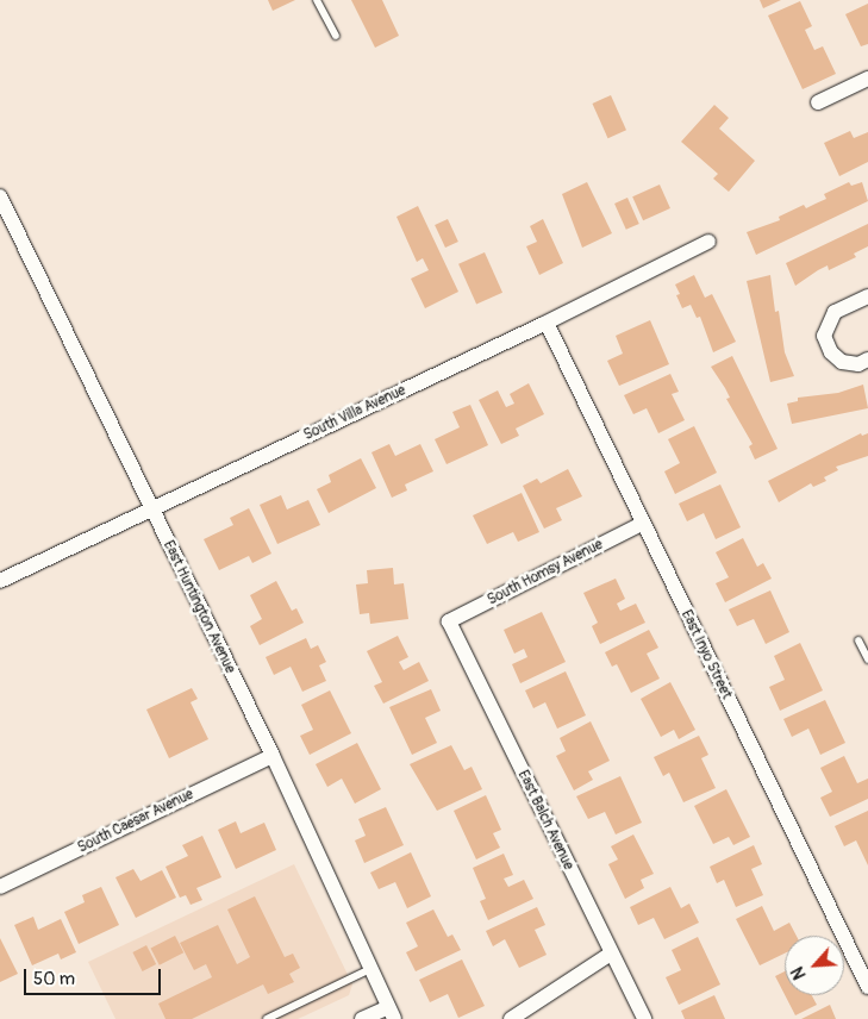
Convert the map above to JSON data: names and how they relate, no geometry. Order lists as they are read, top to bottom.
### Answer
{
  "streets": {
    "street": [
      "South Villa Avenue",
      "South Homsy Avenue",
      "East Huntington Avenue",
      "East Inyo Street",
      "East Balch Avenue",
      "South Caesar Avenue"
    ]
  },
  "crossings": [
    ["South Villa Avenue", "East Huntington Avenue"],
    ["South Villa Avenue", "East Inyo Street"],
    ["South Homsy Avenue", "East Inyo Street"],
    ["South Homsy Avenue", "East Balch Avenue"],
    ["East Huntington Avenue", "South Caesar Avenue"]
  ],
  "scale_bar": "50 m",
  "north": "bottom left"
}
